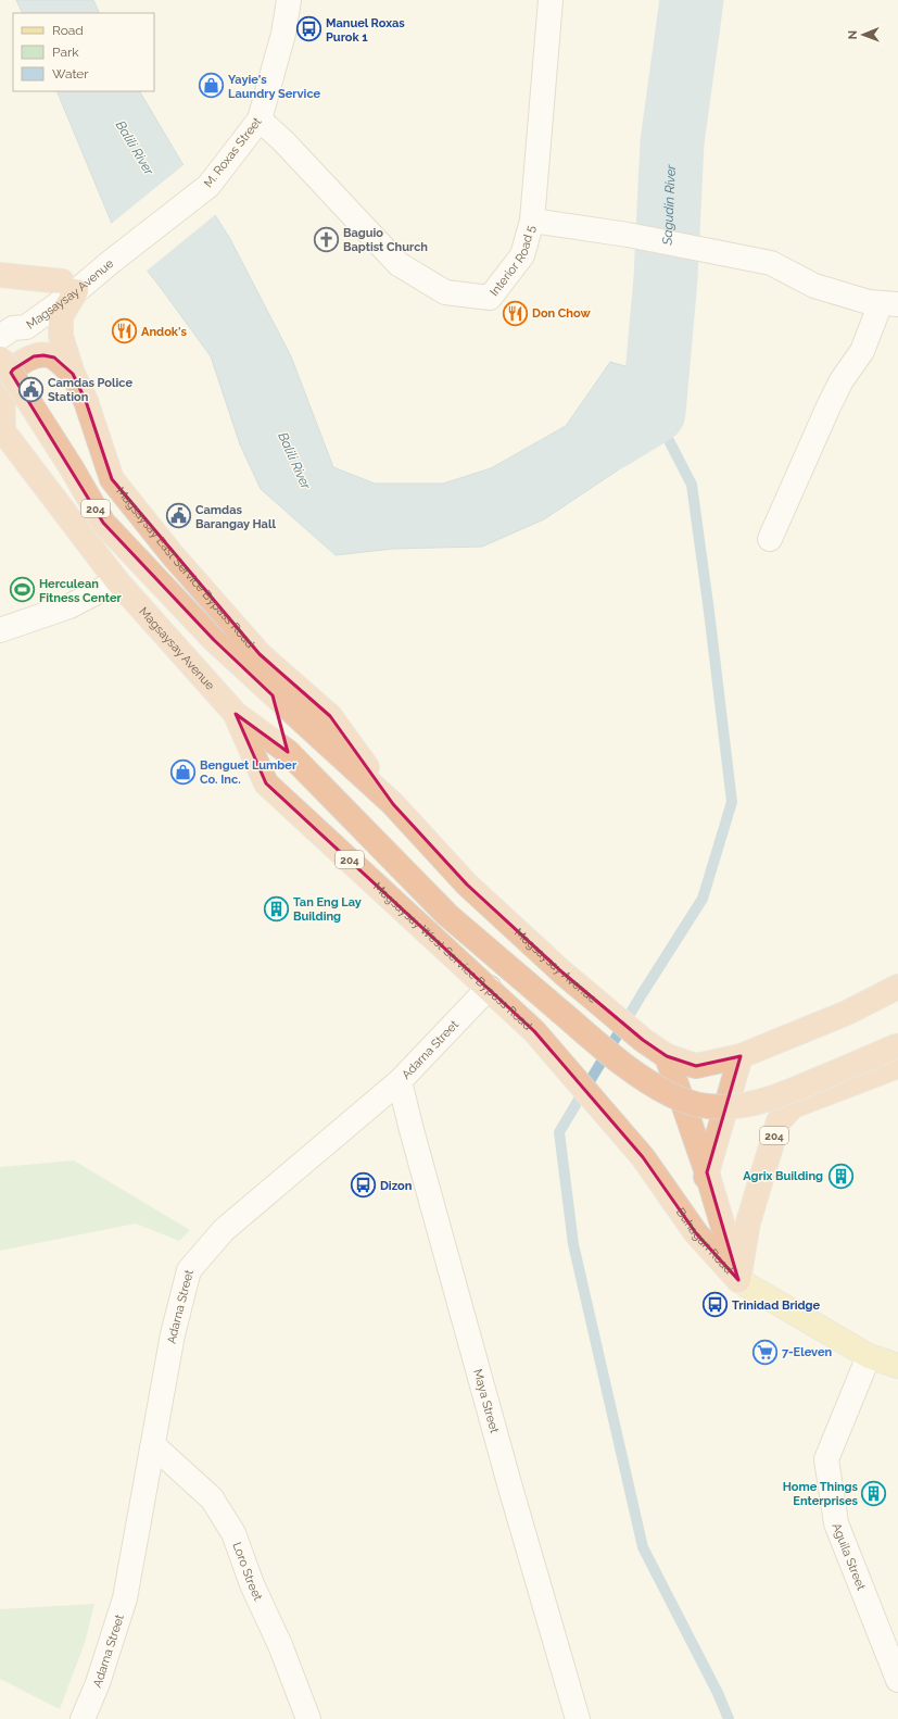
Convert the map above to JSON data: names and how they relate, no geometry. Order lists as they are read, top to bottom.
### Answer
{
  "streets": {
    "highway": [
      "Magsaysay Avenue",
      "204",
      "Magsaysay East Service Bypass Road",
      "Magsaysay West Service Bypass Road",
      "Buhagan Road"
    ],
    "street": [
      "M. Roxas Street",
      "Interior Road 5",
      "Adarna Street",
      "Maya Street",
      "Aguila Street",
      "Loro Street"
    ]
  },
  "crossings": [
    ["M. Roxas Street", "Interior Road 5"],
    ["M. Roxas Street", "Magsaysay Avenue"],
    ["Magsaysay Avenue", "Magsaysay East Service Bypass Road"],
    ["Magsaysay Avenue", "Magsaysay West Service Bypass Road"],
    ["204", "Buhagan Road"],
    ["Magsaysay West Service Bypass Road", "Adarna Street"],
    ["Magsaysay West Service Bypass Road", "Buhagan Road"],
    ["Adarna Street", "Maya Street"],
    ["Adarna Street", "Loro Street"],
    ["Buhagan Road", "Aguila Street"]
  ],
  "water": ["Balili River", "Sagudin River"],
  "places": {
    "bus stop": ["Manuel Roxas Purok 1", "Dizon", "Trinidad Bridge"],
    "shop": ["Yayie's Laundry Service", "Benguet Lumber Co. Inc."],
    "church": ["Baguio Baptist Church"],
    "restaurant": ["Don Chow", "Andok's"],
    "public building": ["Camdas Police Station", "Camdas Barangay Hall"],
    "sports": ["Herculean Fitness Center"],
    "building": ["Tan Eng Lay Building", "Agrix Building", "Home Things Enterprises"],
    "supermarket": ["7-Eleven"]
  },
  "legend": ["Road", "Park", "Water"],
  "north": "left"
}
